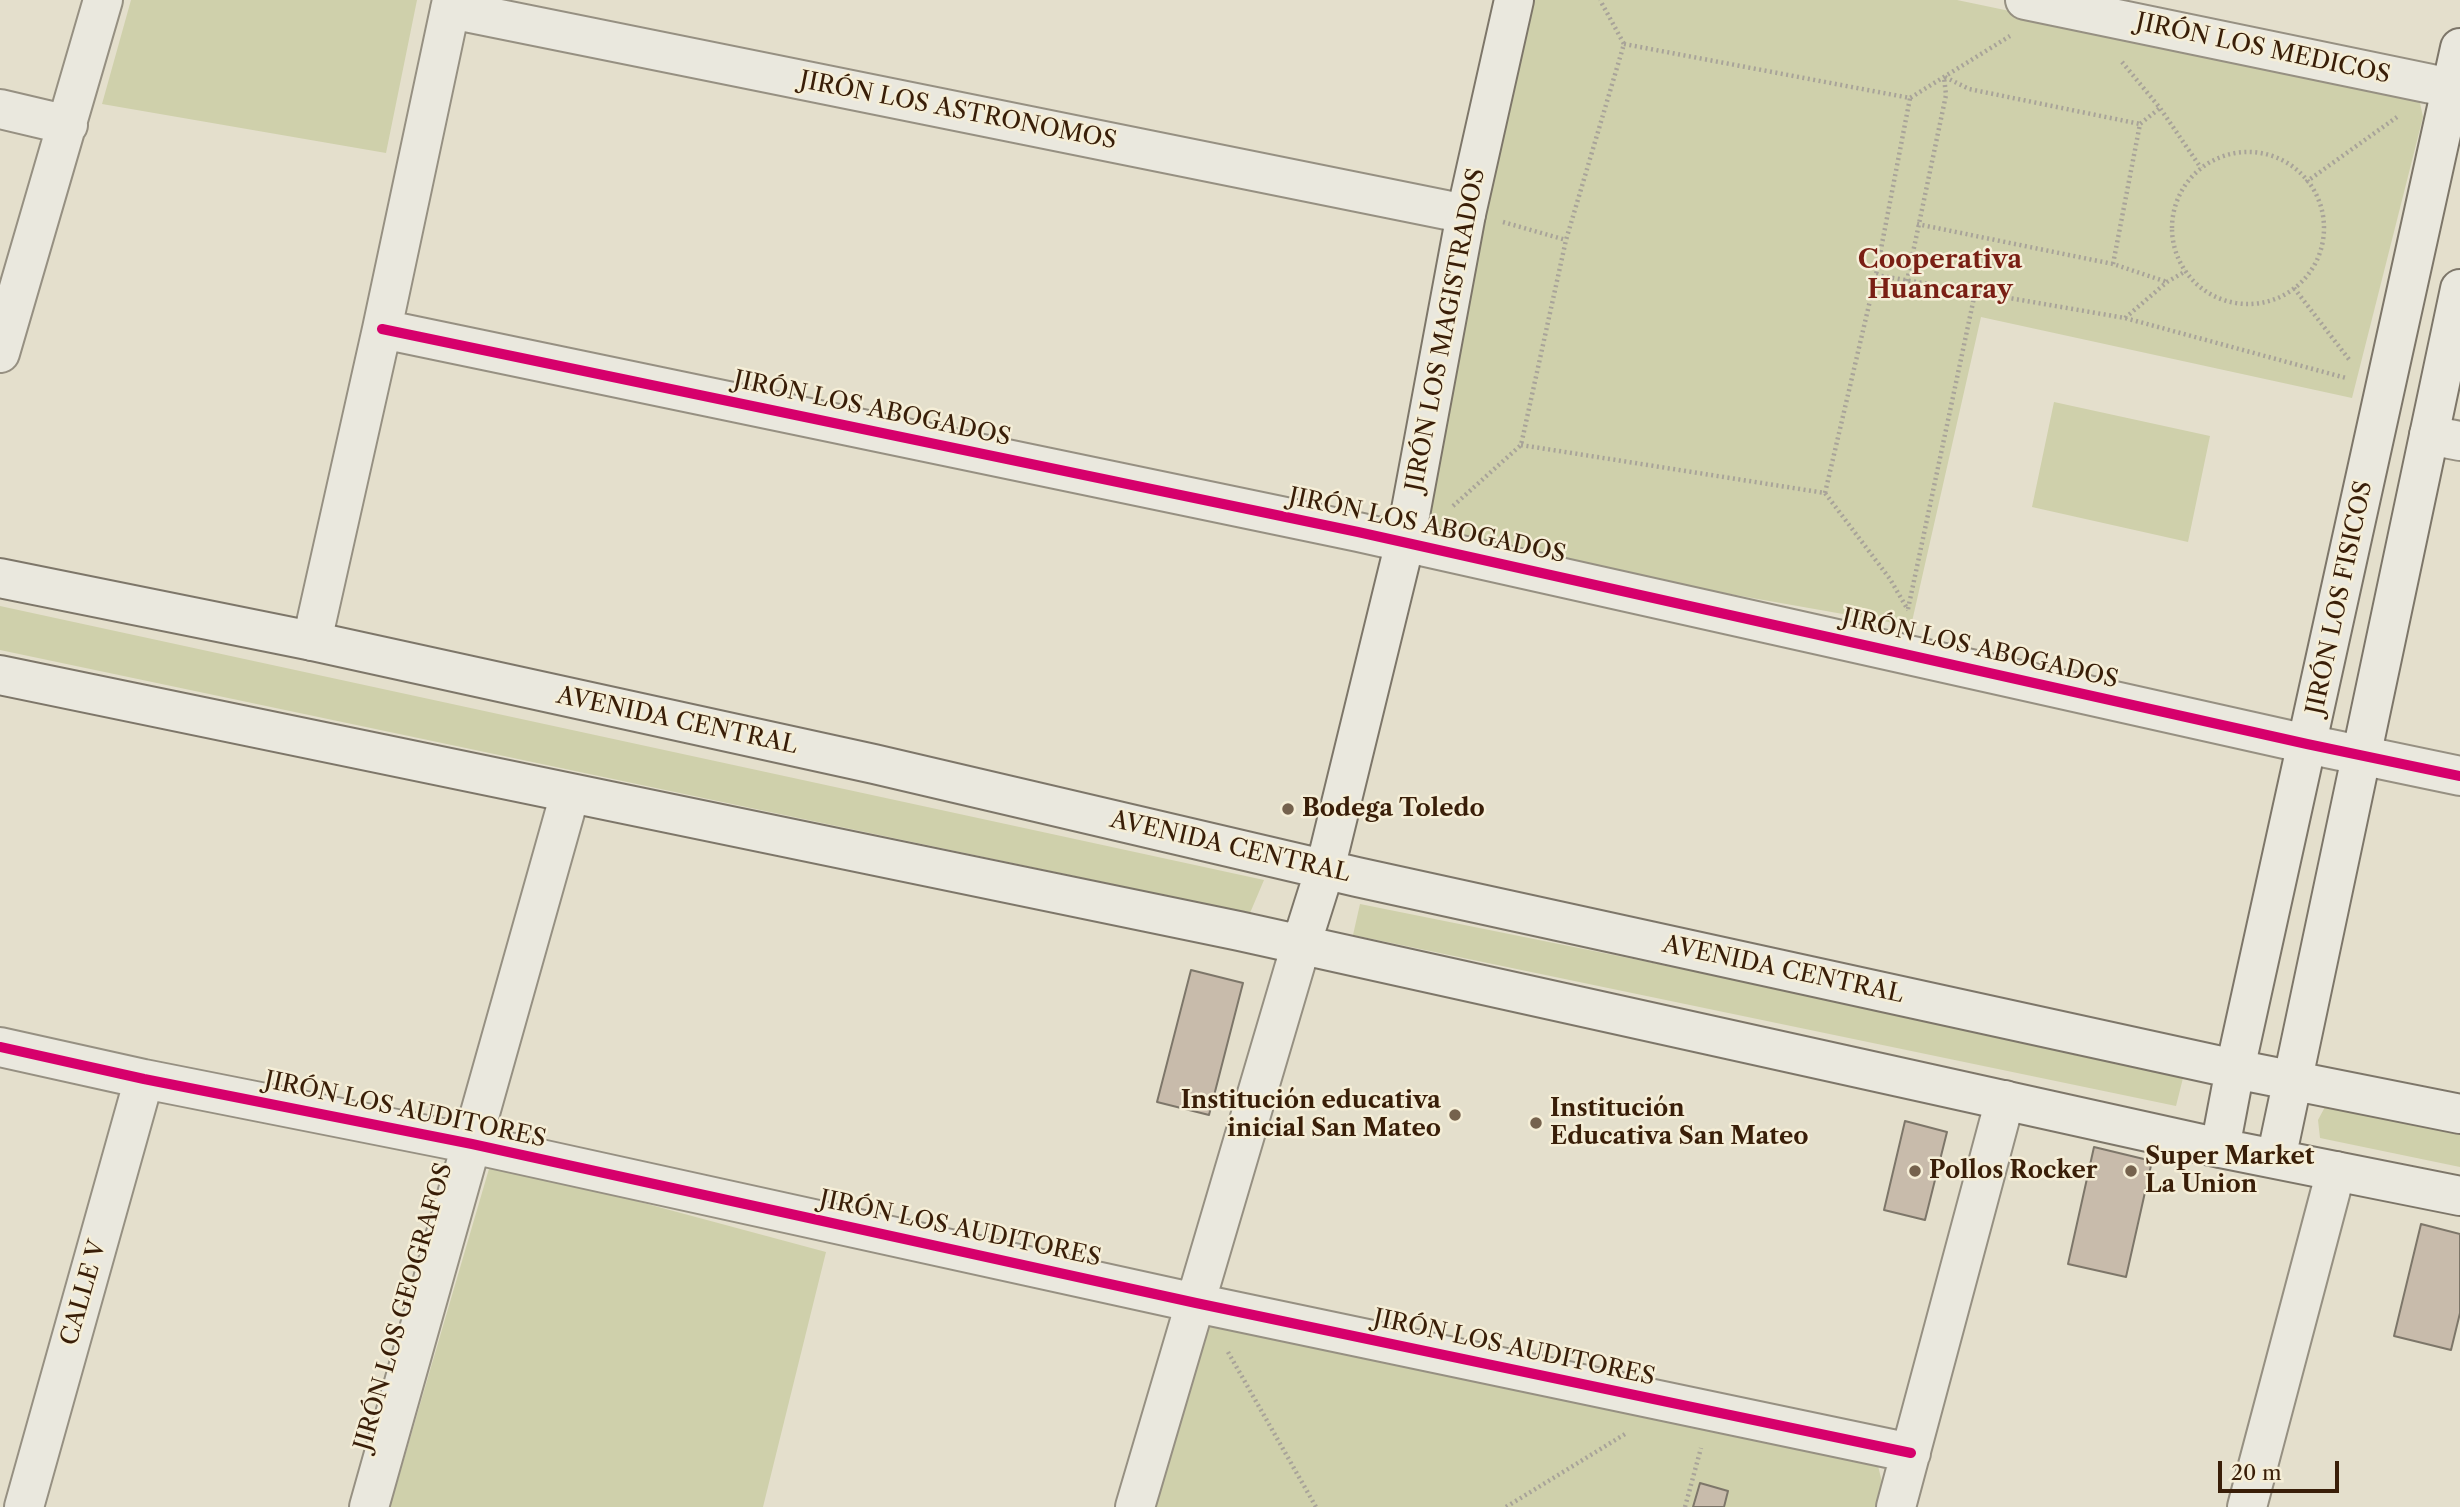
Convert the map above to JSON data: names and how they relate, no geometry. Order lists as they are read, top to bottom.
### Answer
{
  "streets": {
    "street": [
      "JIRÓN LOS MEDICOS",
      "JIRÓN LOS ASTRONOMOS",
      "JIRÓN LOS MAGISTRADOS",
      "JIRÓN LOS ABOGADOS",
      "JIRÓN LOS FISICOS",
      "AVENIDA CENTRAL",
      "JIRÓN LOS AUDITORES",
      "CALLE V",
      "JIRÓN LOS GEOGRAFOS"
    ]
  },
  "crossings": [
    ["JIRÓN LOS MEDICOS", "JIRÓN LOS FISICOS"],
    ["JIRÓN LOS ASTRONOMOS", "JIRÓN LOS MAGISTRADOS"],
    ["JIRÓN LOS MAGISTRADOS", "JIRÓN LOS ABOGADOS"],
    ["JIRÓN LOS MAGISTRADOS", "AVENIDA CENTRAL"],
    ["JIRÓN LOS MAGISTRADOS", "JIRÓN LOS AUDITORES"],
    ["JIRÓN LOS ABOGADOS", "JIRÓN LOS FISICOS"],
    ["JIRÓN LOS FISICOS", "AVENIDA CENTRAL"],
    ["JIRÓN LOS AUDITORES", "CALLE V"],
    ["JIRÓN LOS AUDITORES", "JIRÓN LOS GEOGRAFOS"]
  ],
  "districts": ["Cooperativa Huancaray"],
  "places": [
    "Bodega Toledo",
    "Institución educativa inicial San Mateo",
    "Institución Educativa San Mateo",
    "Pollos Rocker",
    "Super Market La Union"
  ],
  "scale_bar": "20 m"
}
